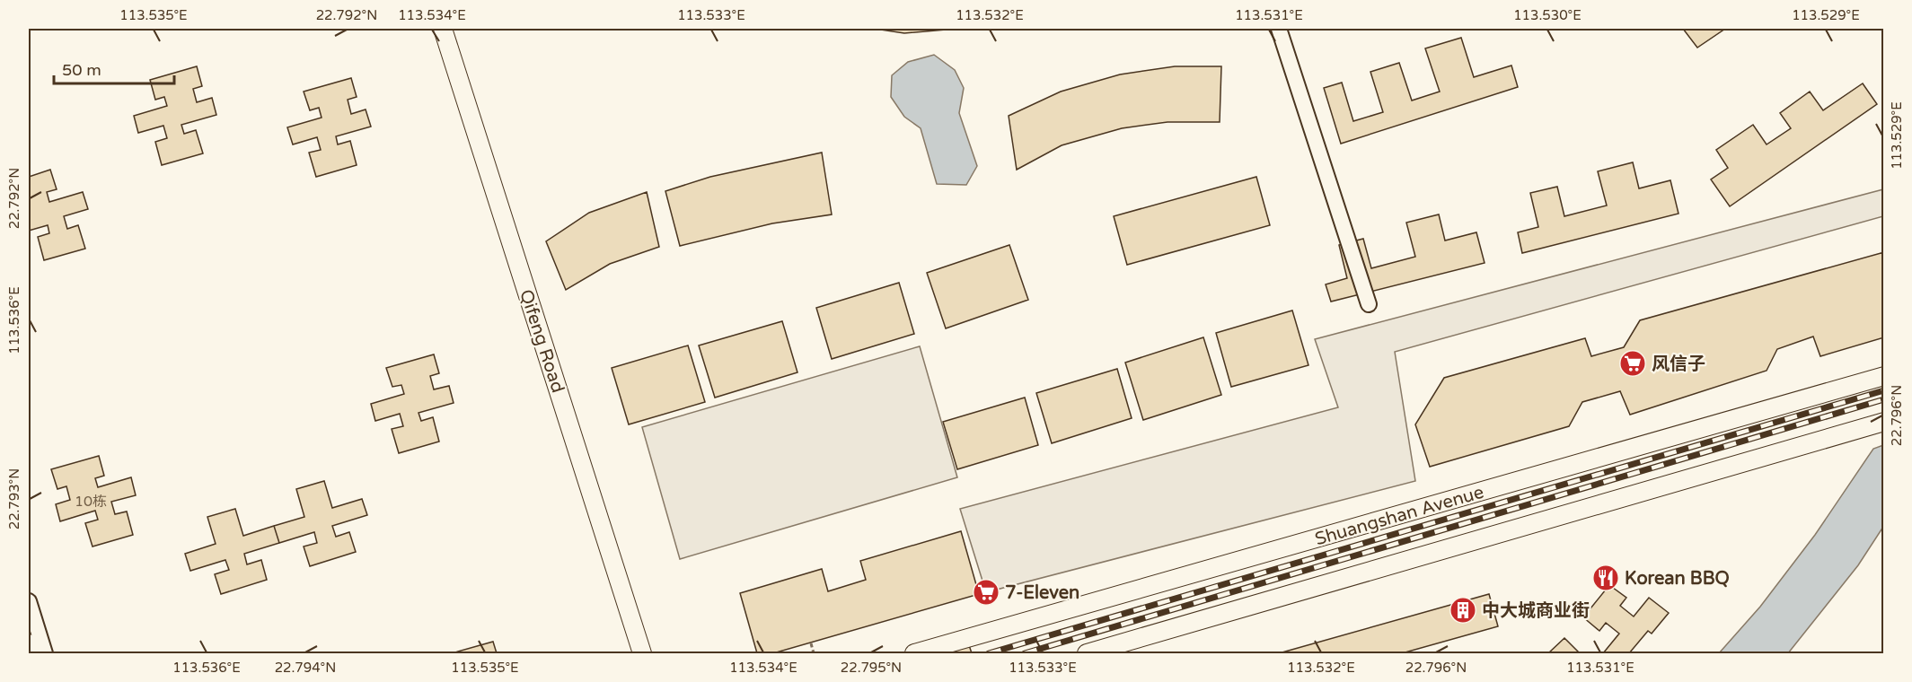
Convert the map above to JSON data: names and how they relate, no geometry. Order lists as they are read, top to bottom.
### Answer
{
  "streets": {
    "street": ["Qifeng Road", "Shuangshan Avenue"]
  },
  "places": {
    "supermarket": ["风信子", "7-Eleven"],
    "restaurant": ["Korean BBQ"],
    "building": ["中大城商业街"]
  },
  "house_numbers": ["10栋"],
  "scale_bar": "50 m",
  "coordinates": [
    "113.535°E",
    "22.792°N",
    "113.534°E",
    "113.533°E",
    "113.532°E",
    "113.531°E",
    "113.530°E",
    "113.529°E",
    "113.536°E",
    "22.796°N",
    "22.793°N",
    "22.794°N",
    "22.795°N"
  ]
}
